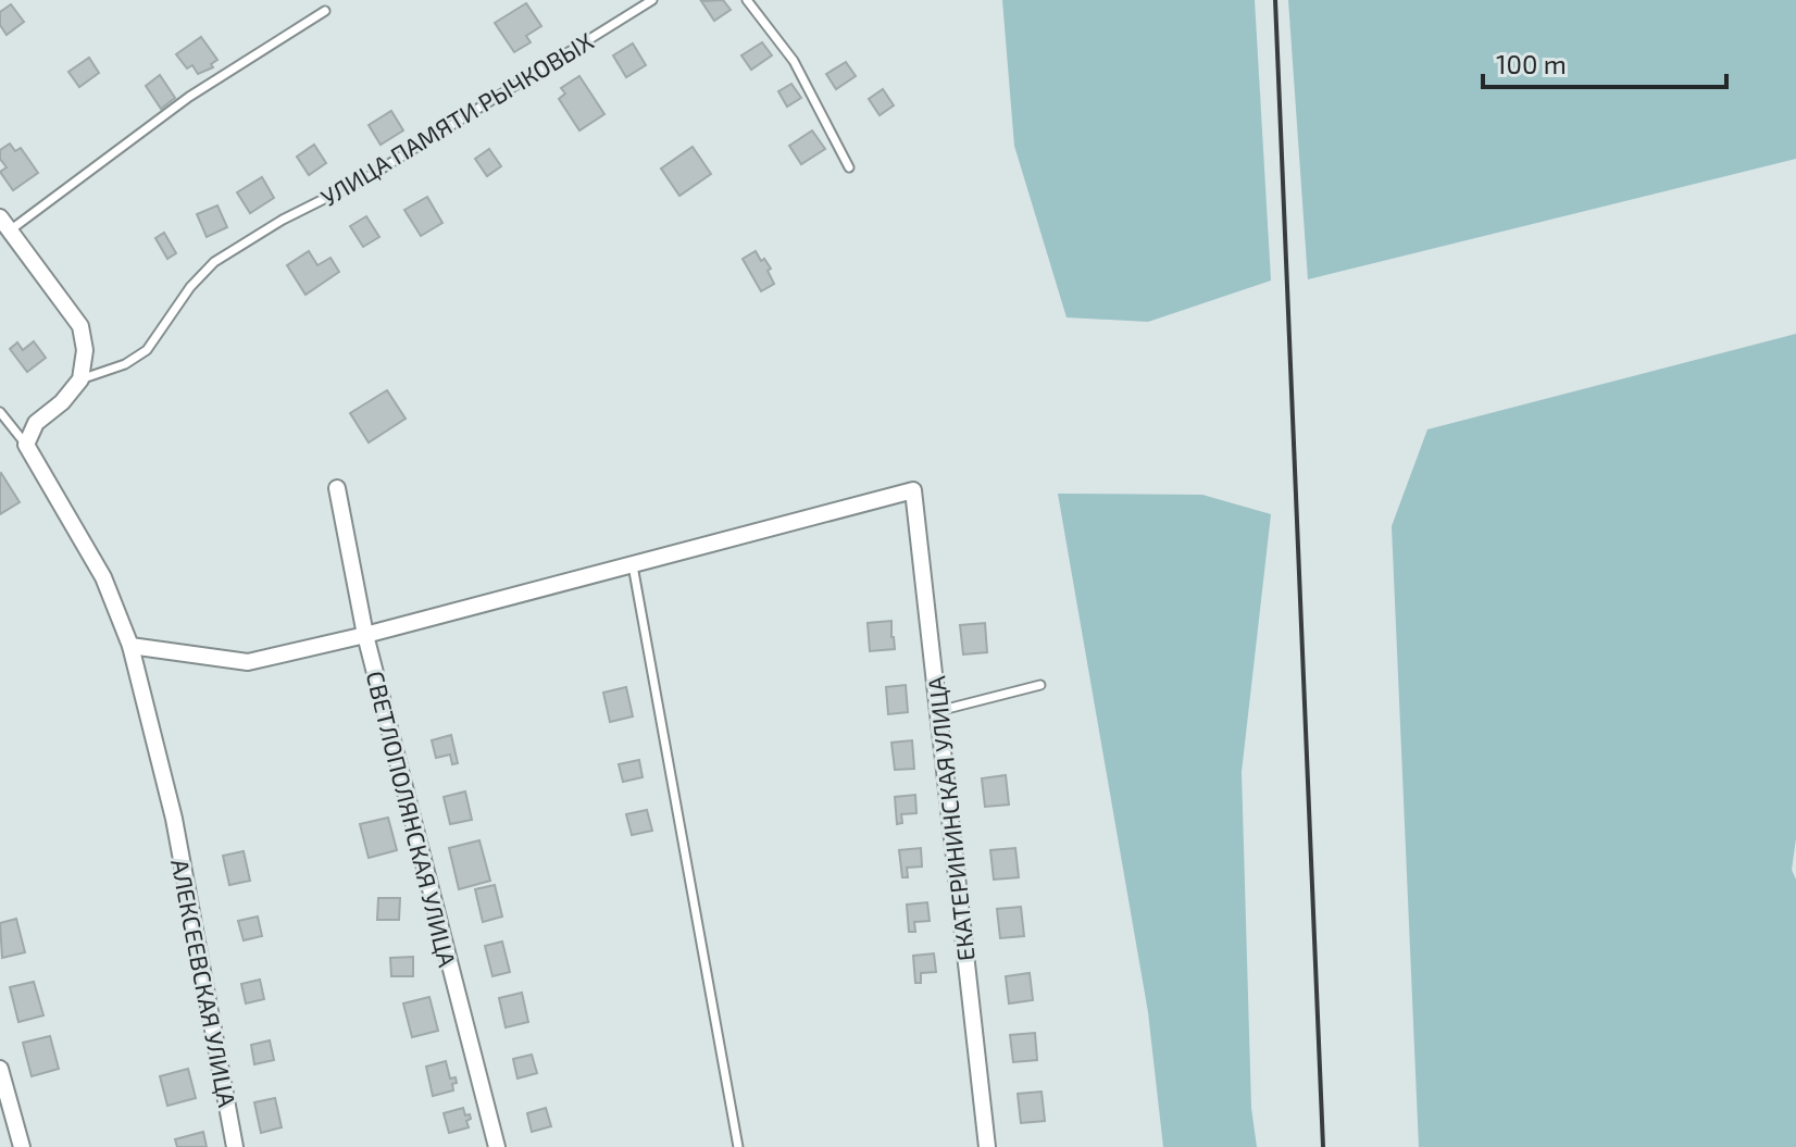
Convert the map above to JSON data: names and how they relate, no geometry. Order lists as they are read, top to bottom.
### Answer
{
  "streets": {
    "street": ["СВЕТЛОПОЛЯНСКАЯ УЛИЦА", "ЕКАТЕРИНИНСКАЯ УЛИЦА", "АЛЕКСЕЕВСКАЯ УЛИЦА"],
    "lane": ["УЛИЦА ПАМЯТИ РЫЧКОВЫХ"]
  },
  "scale_bar": "100 m"
}
